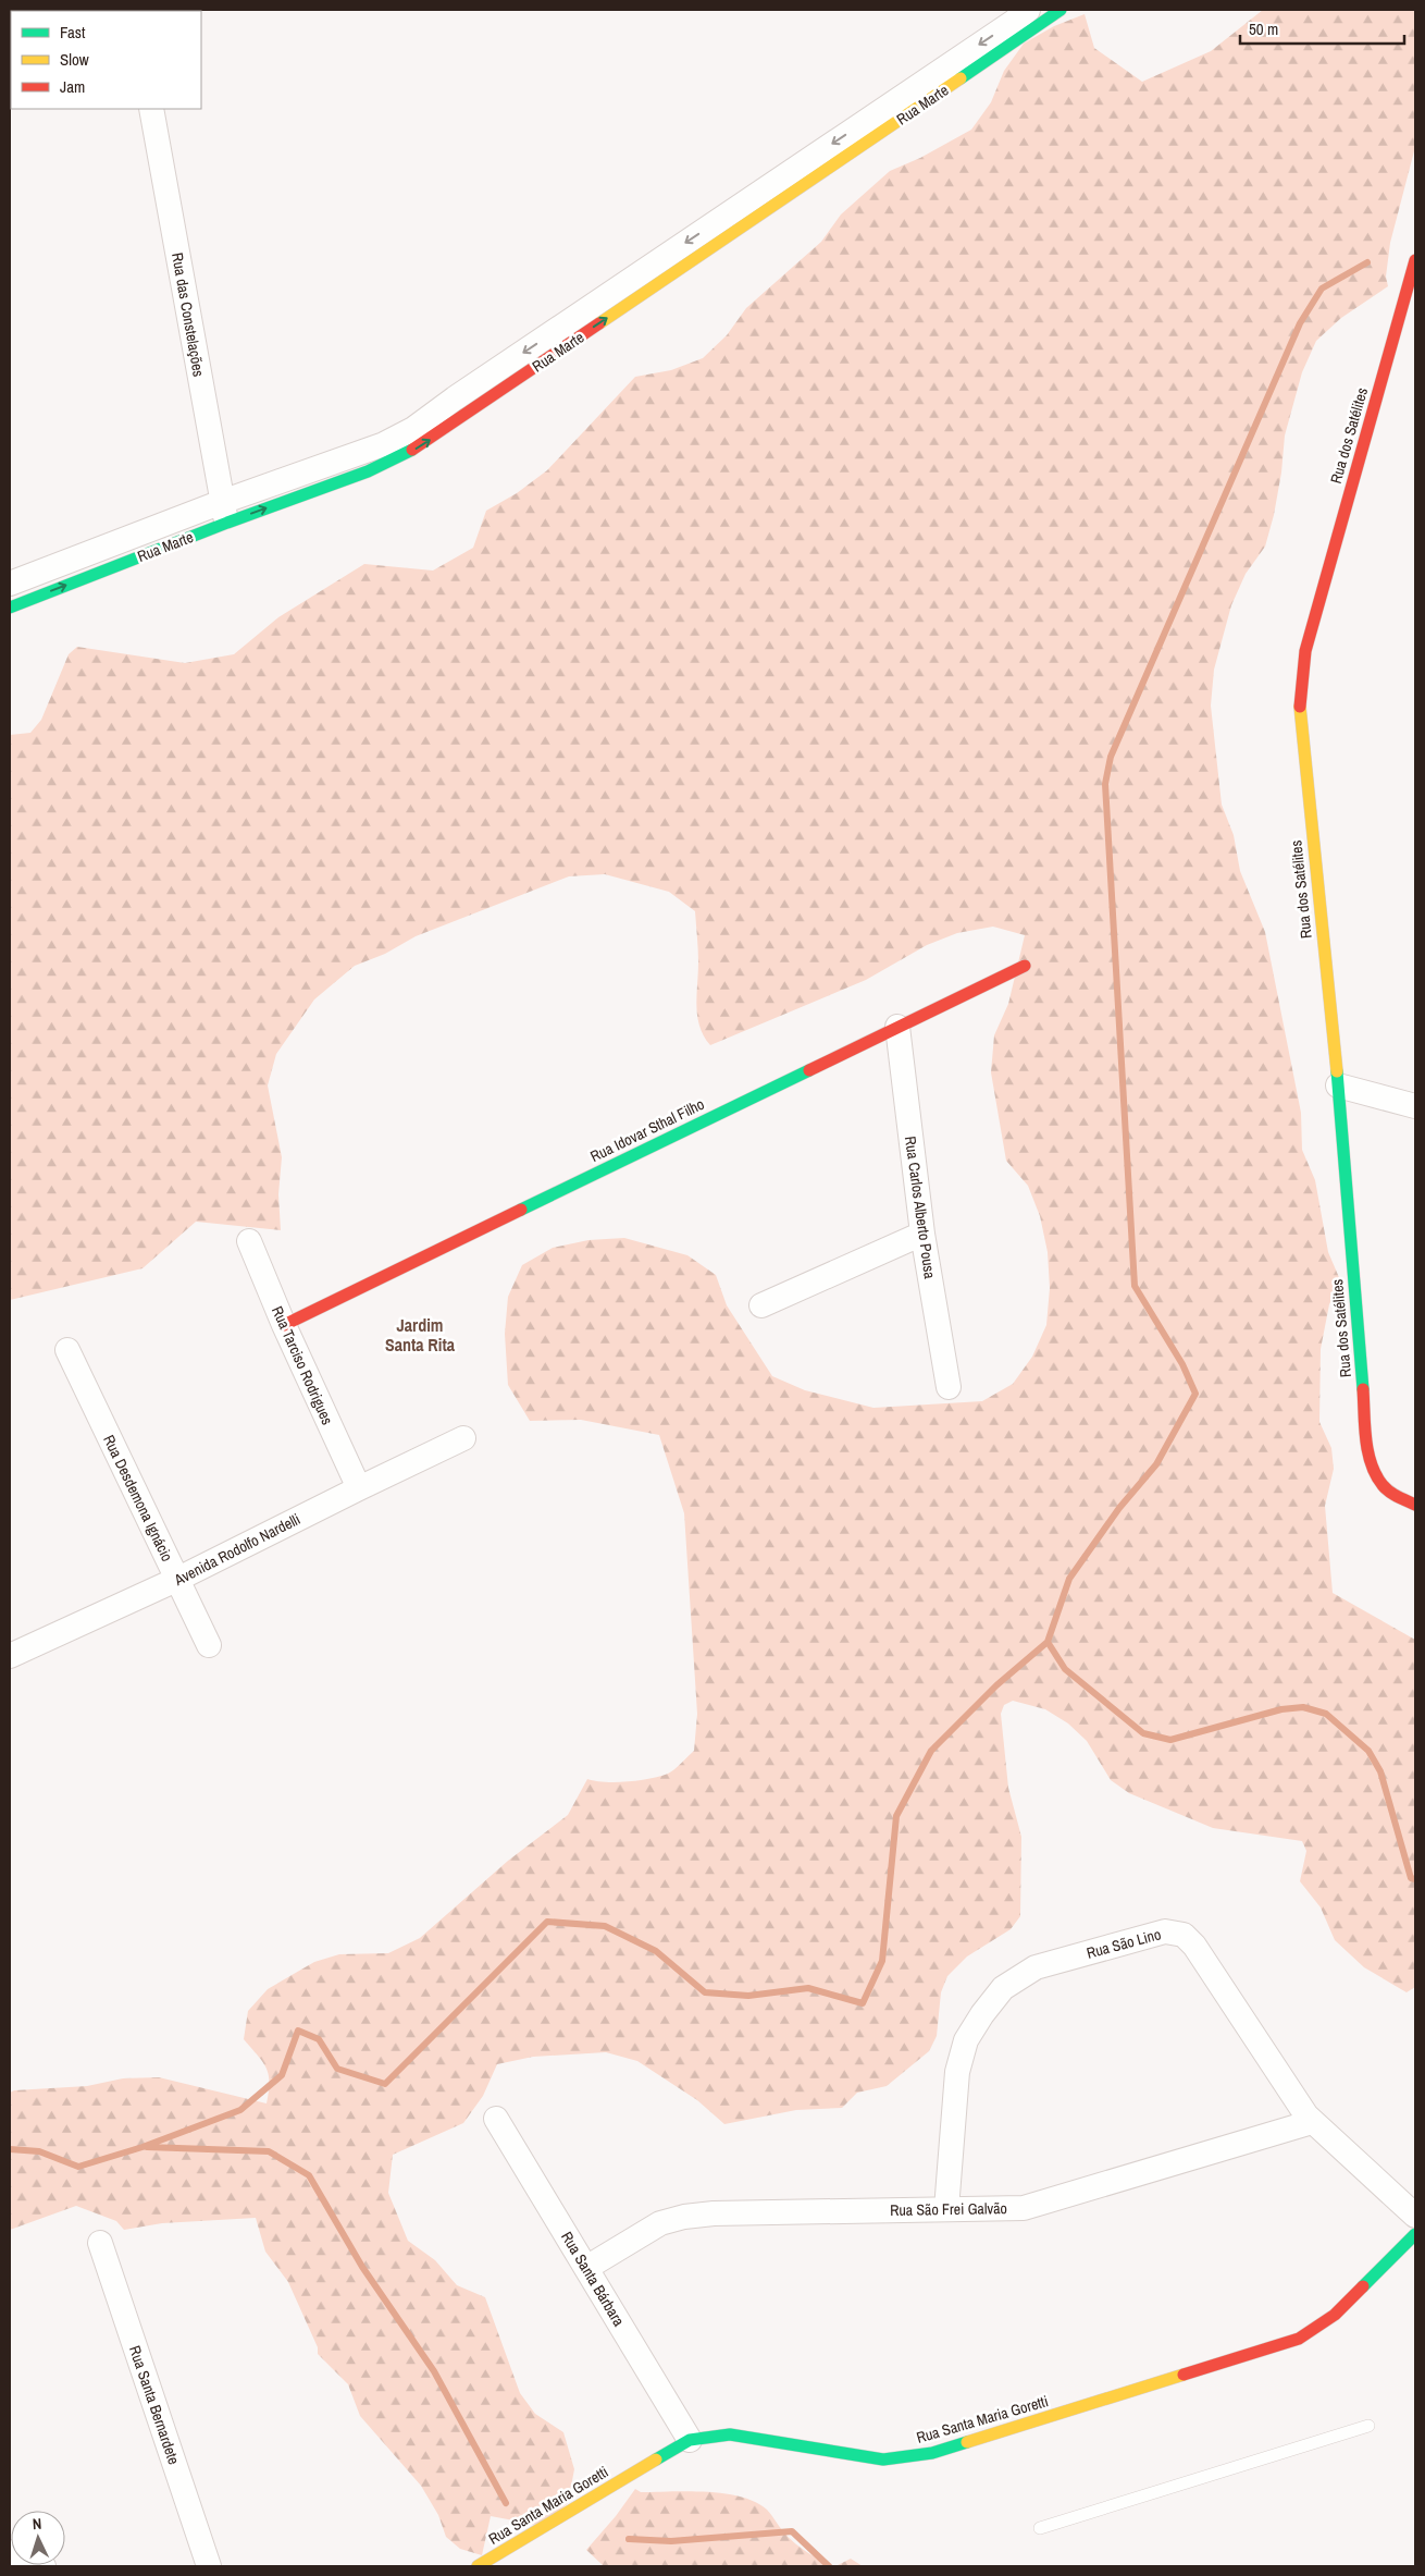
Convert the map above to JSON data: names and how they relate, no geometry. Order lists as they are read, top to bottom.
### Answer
{
  "streets": {
    "street": [
      "Rua Marte",
      "Rua das Constelações",
      "Rua dos Satélites",
      "Rua Idovar Sthal Filho",
      "Rua Carlos Alberto Pousa",
      "Rua Tarciso Rodrigues",
      "Rua Desdemona Ignácio",
      "Avenida Rodolfo Nardelli",
      "Rua São Lino",
      "Rua São Frei Galvão",
      "Rua Santa Bárbara",
      "Rua Santa Bernardete",
      "Rua Santa Maria Goretti"
    ]
  },
  "crossings": [
    ["Rua Marte", "Rua das Constelações"],
    ["Rua Idovar Sthal Filho", "Rua Carlos Alberto Pousa"],
    ["Rua Idovar Sthal Filho", "Rua Tarciso Rodrigues"],
    ["Rua Tarciso Rodrigues", "Avenida Rodolfo Nardelli"],
    ["Rua Desdemona Ignácio", "Avenida Rodolfo Nardelli"],
    ["Rua São Lino", "Rua São Frei Galvão"],
    ["Rua São Frei Galvão", "Rua Santa Bárbara"],
    ["Rua Santa Bárbara", "Rua Santa Maria Goretti"]
  ],
  "districts": ["Jardim Santa Rita"],
  "legend": ["Fast", "Slow", "Jam"],
  "scale_bar": "50 m",
  "north": "top"
}
